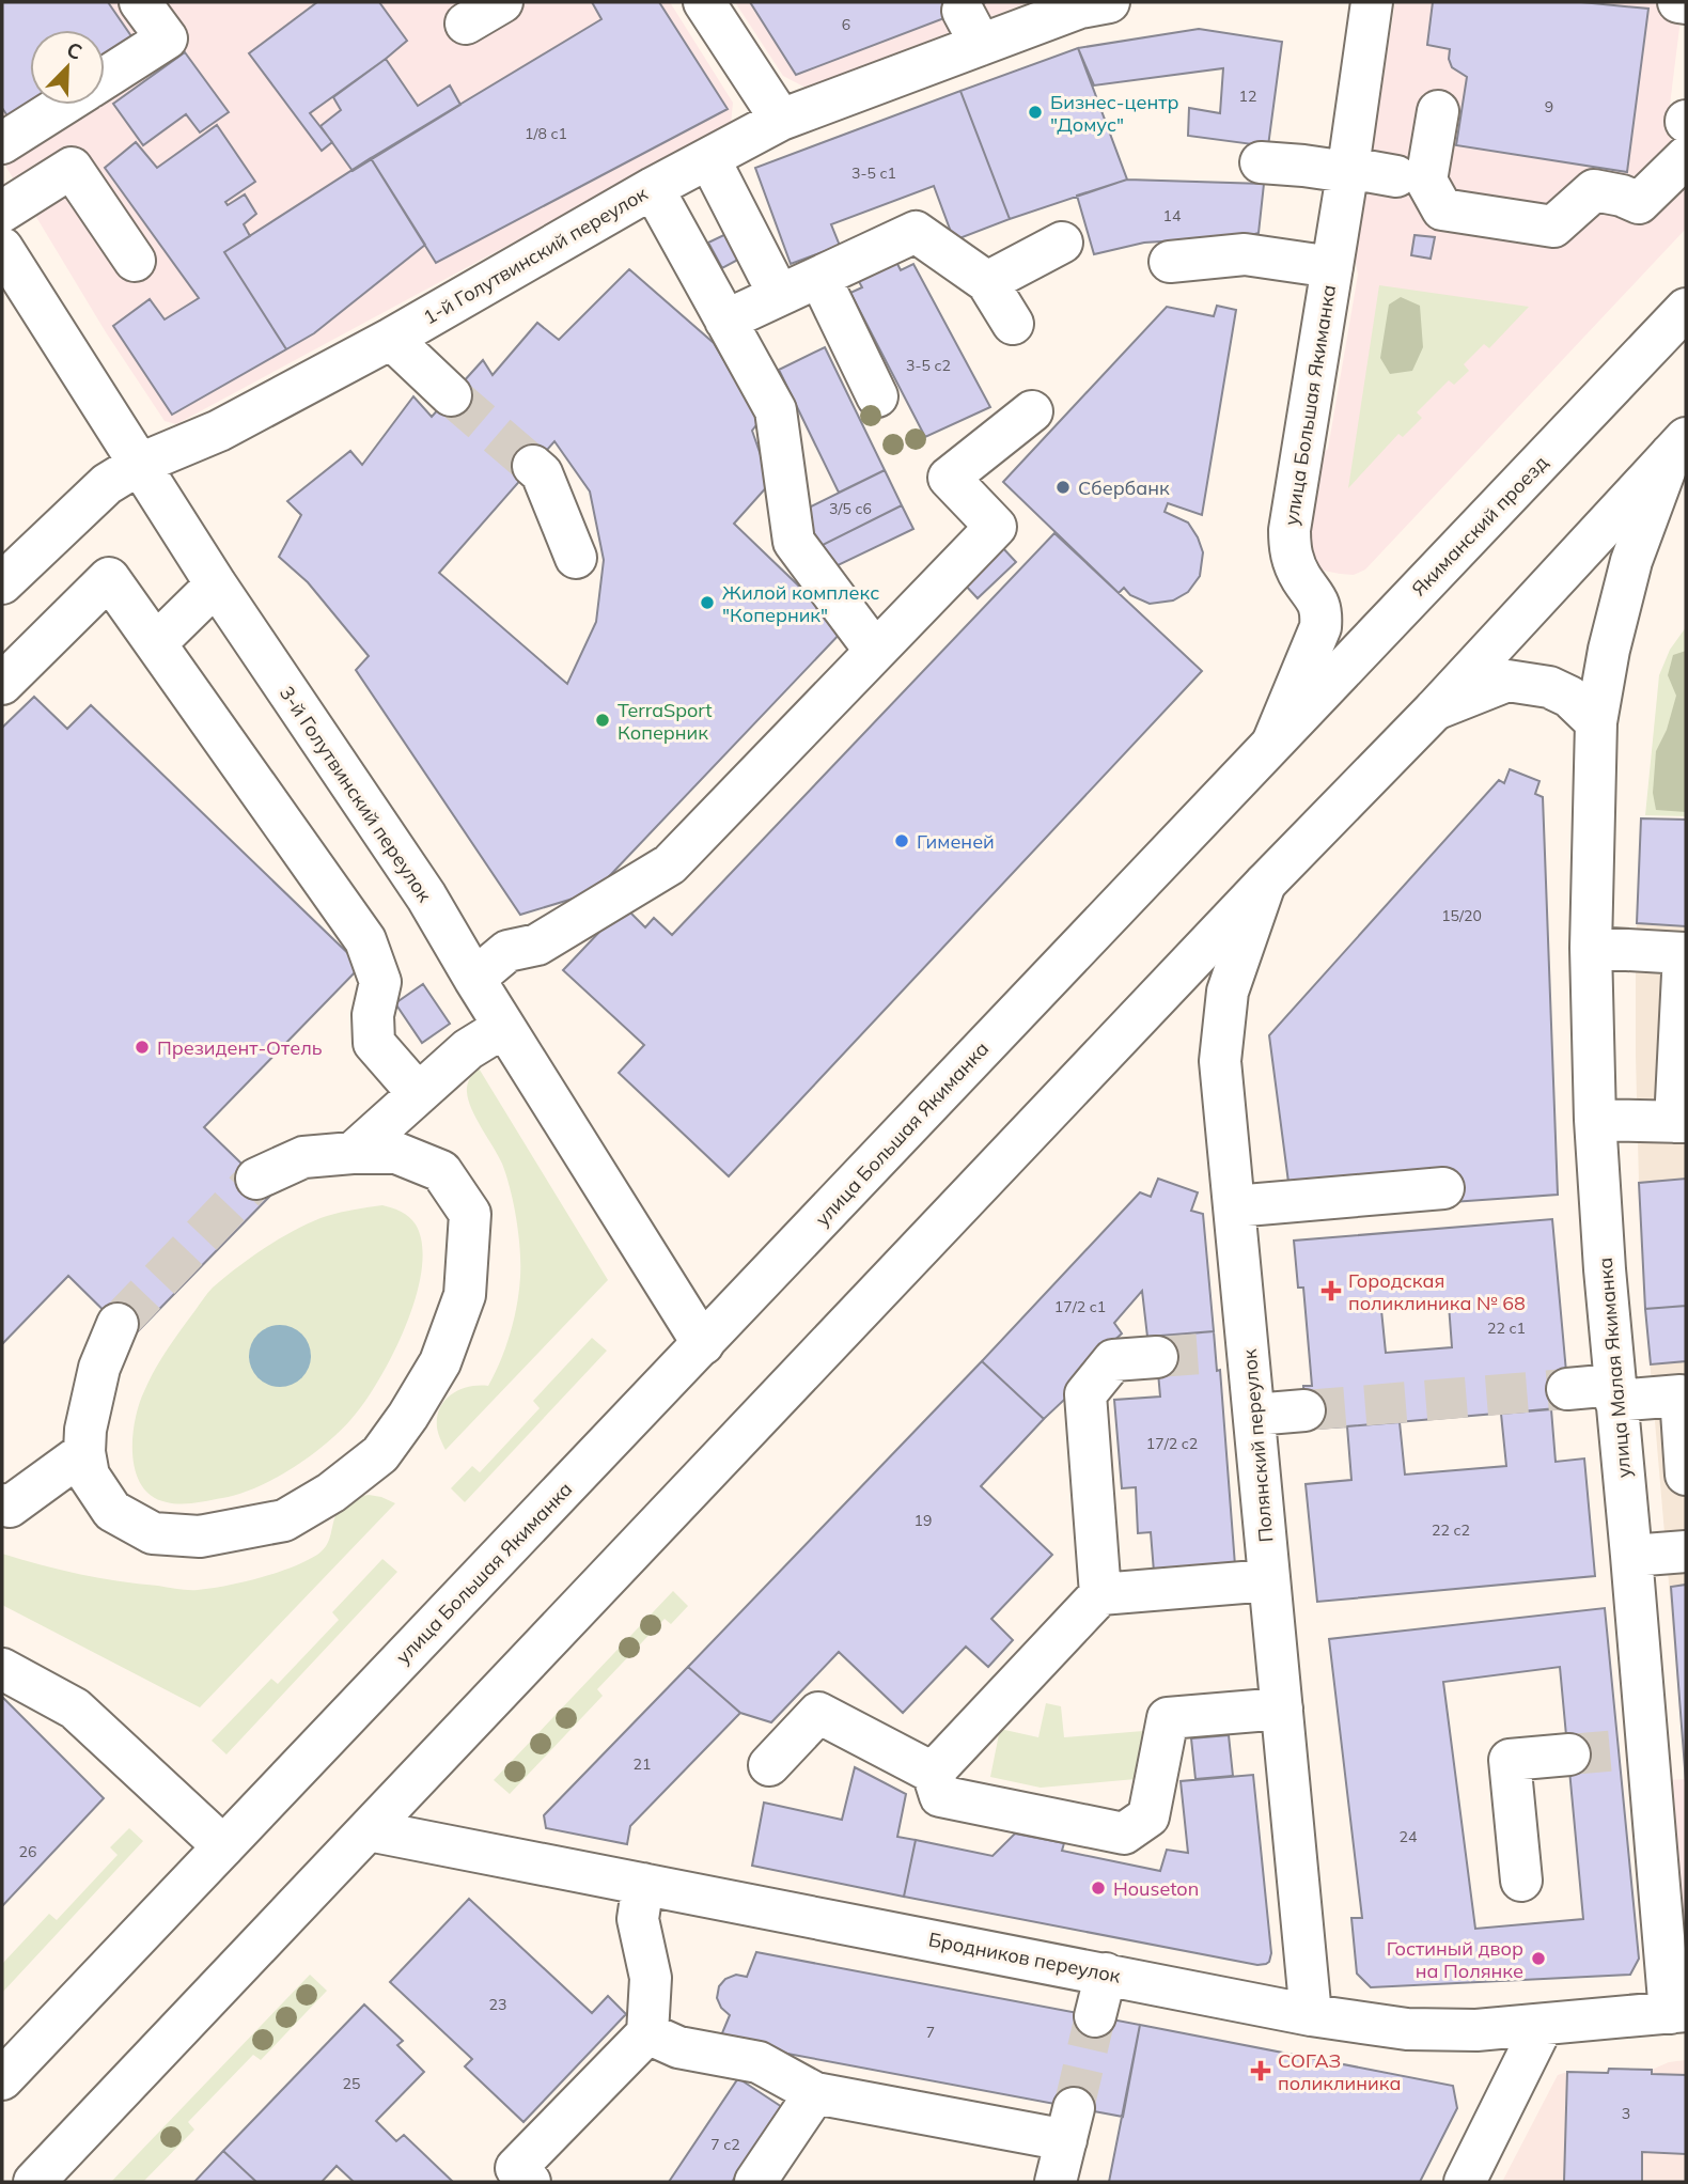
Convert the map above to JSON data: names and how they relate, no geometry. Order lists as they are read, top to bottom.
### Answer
{
  "streets": {
    "street": [
      "1-й Голутвинский переулок",
      "улица Большая Якиманка",
      "Якиманский проезд",
      "3-й Голутвинский переулок",
      "улица Малая Якиманка",
      "Полянский переулок",
      "Бродников переулок"
    ]
  },
  "crossings": [
    ["1-й Голутвинский переулок", "3-й Голутвинский переулок"],
    ["улица Большая Якиманка", "Якиманский проезд"],
    ["улица Большая Якиманка", "3-й Голутвинский переулок"],
    ["улица Малая Якиманка", "Бродников переулок"],
    ["Полянский переулок", "Бродников переулок"]
  ],
  "places": {
    "other": [
      "Бизнес-центр \"Домус\"",
      "Сбербанк",
      "Жилой комплекс \"Коперник\"",
      "TerraSport Коперник",
      "Гименей",
      "Президент-Отель",
      "Houseton",
      "Гостиный двор на Полянке"
    ],
    "health": ["Городская поликлиника № 68", "СОГАЗ поликлиника"]
  },
  "house_numbers": [
    "6",
    "12",
    "9",
    "1/8 с1",
    "3-5 с1",
    "14",
    "3-5 с2",
    "3/5 с6",
    "15/20",
    "17/2 с1",
    "22 с1",
    "17/2 с2",
    "19",
    "22 с2",
    "21",
    "24",
    "26",
    "23",
    "7",
    "25",
    "3",
    "7 с2"
  ],
  "north": "top right"
}
